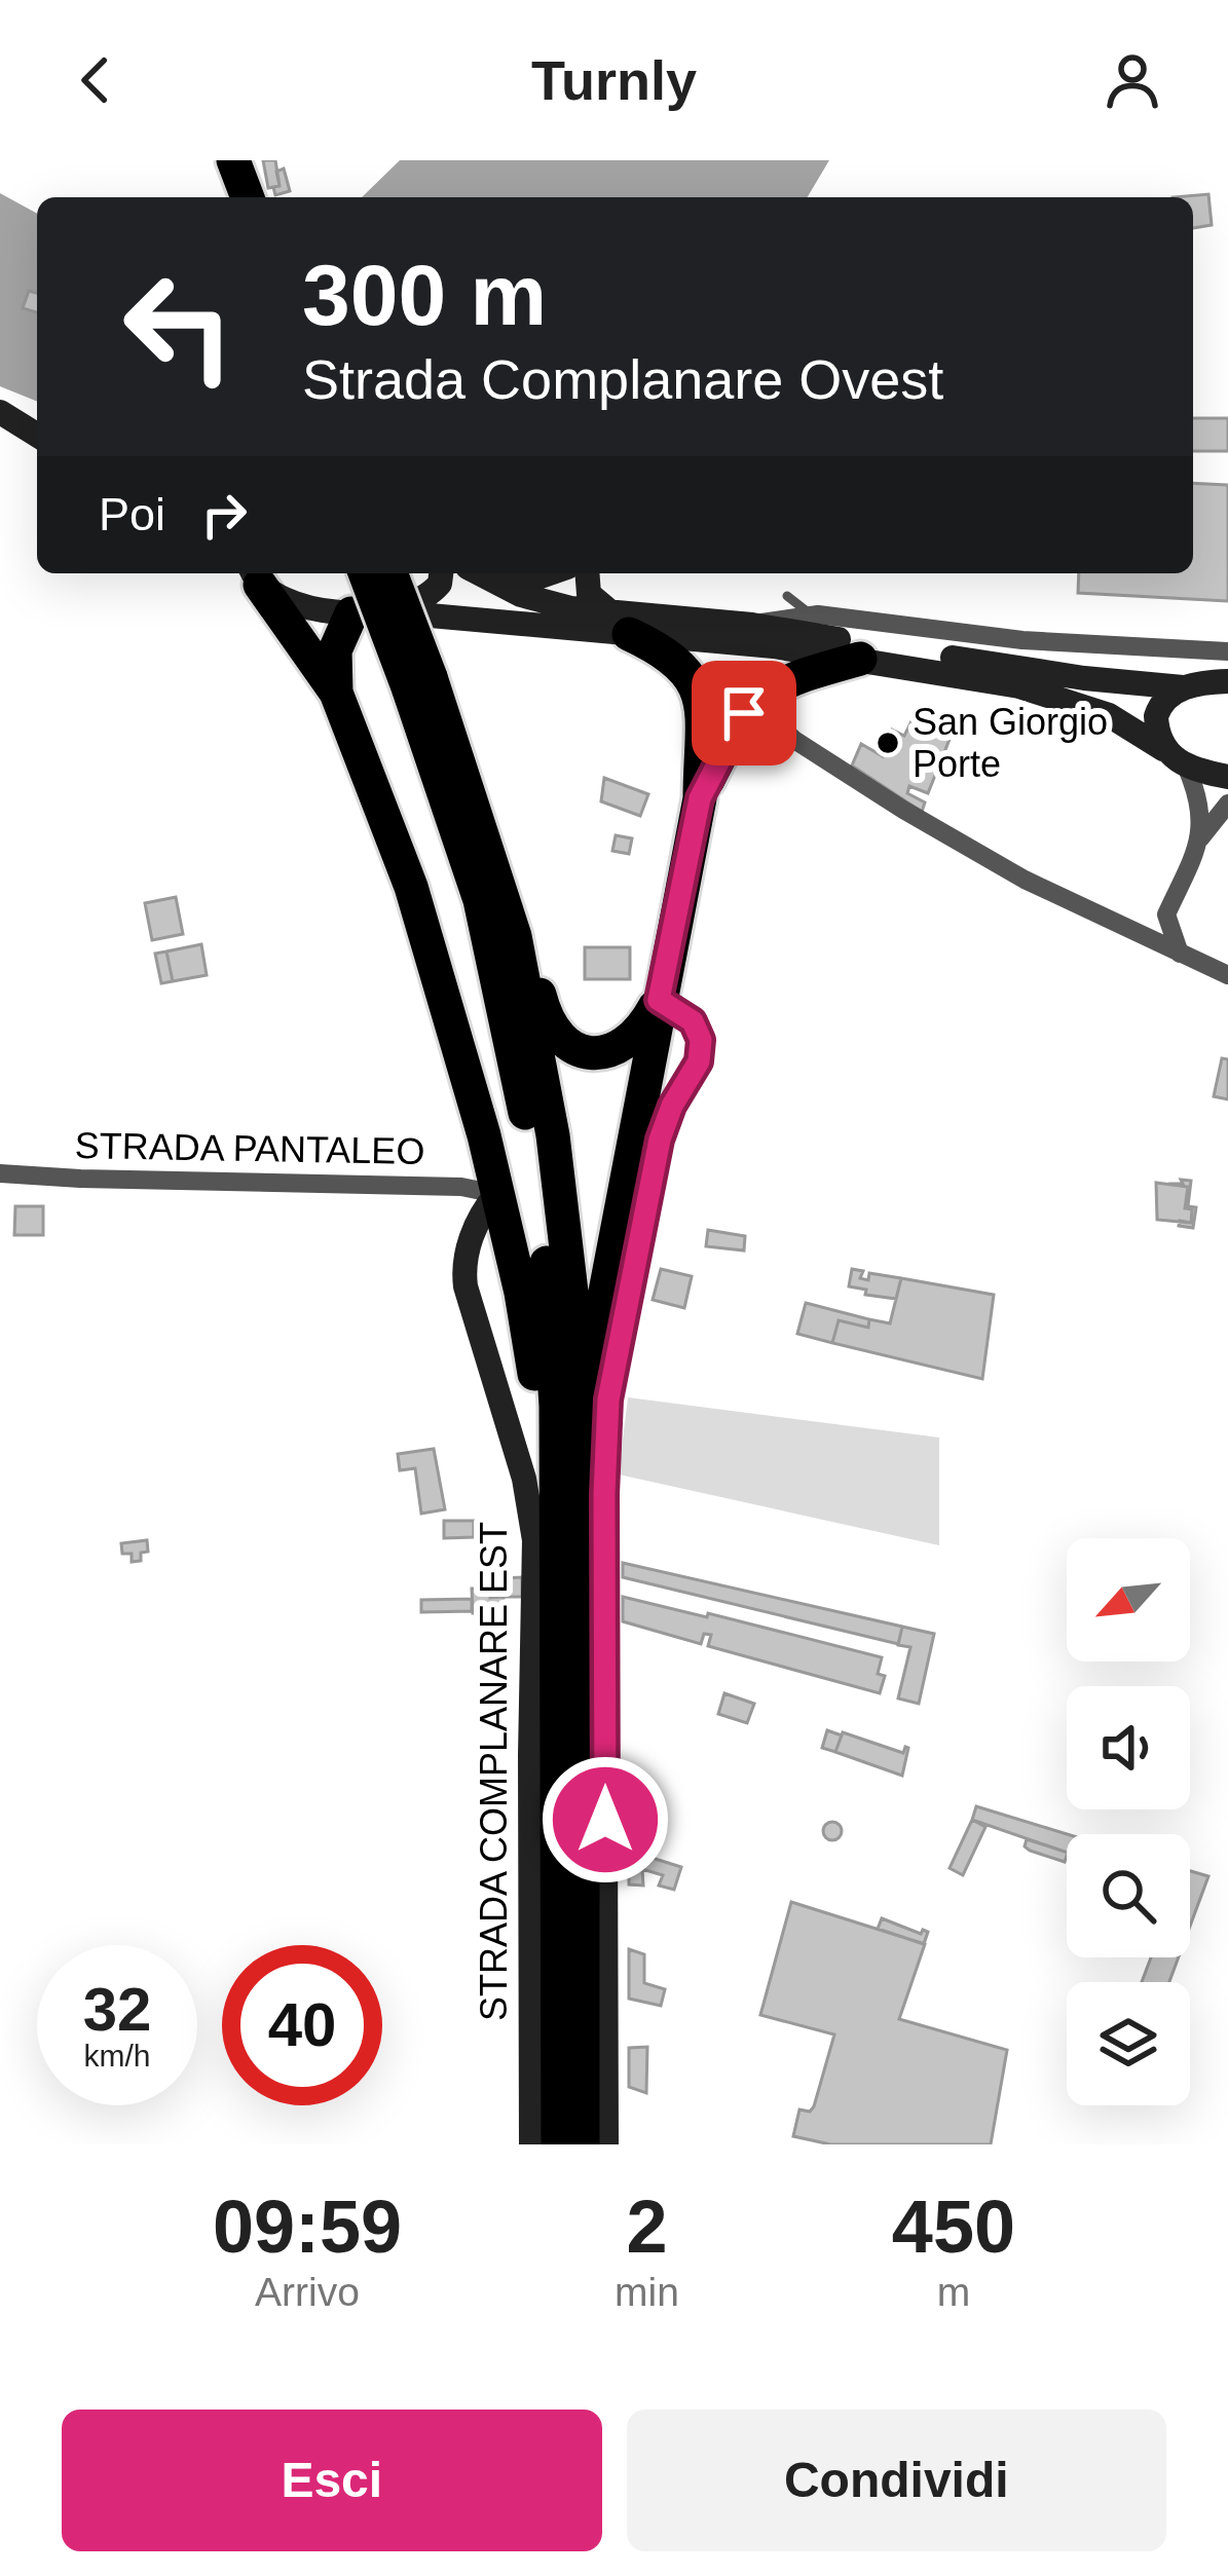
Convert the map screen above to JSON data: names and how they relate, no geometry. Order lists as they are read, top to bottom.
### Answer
{
  "streets": {
    "main road": ["STRADA COMPLANARE EST"],
    "street": ["STRADA PANTALEO"]
  },
  "crossings": [
    ["STRADA PANTALEO", "STRADA COMPLANARE EST"]
  ],
  "places": ["San Giorgio Porte"],
  "north": "bottom left",
  "page": {
    "header": "Turnly",
    "turn": ["300 m", "Strada Complanare Ovest"],
    "then": "Poi",
    "speed": "32 km/h",
    "limit": "40",
    "eta": [
      "09:59",
      "Arrivo",
      "2",
      "min",
      "450",
      "m"
    ],
    "buttons": ["Esci", "Condividi"]
  }
}
